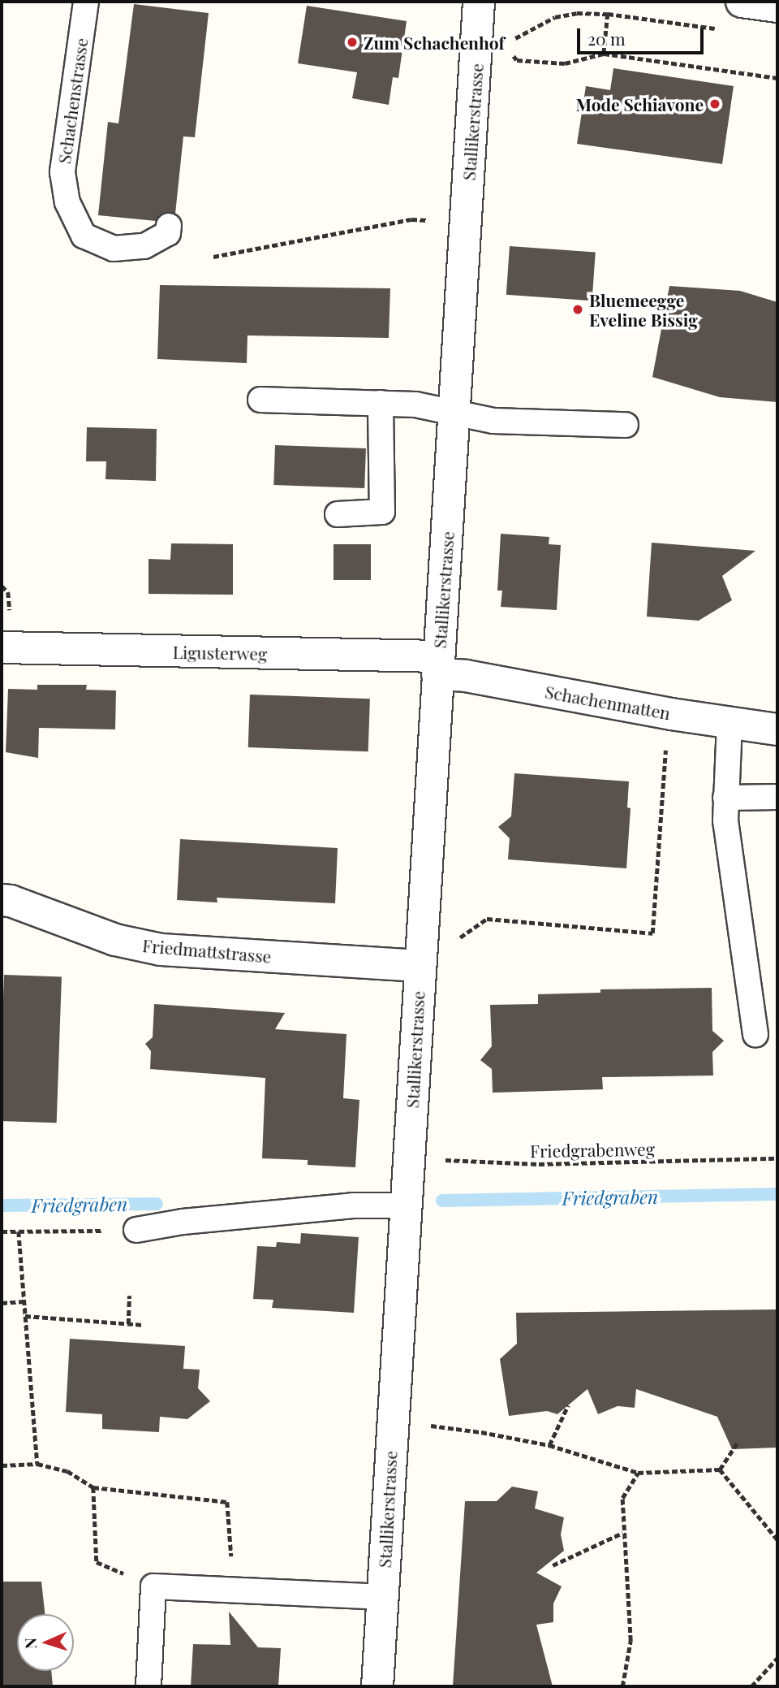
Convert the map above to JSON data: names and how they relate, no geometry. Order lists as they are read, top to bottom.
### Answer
{
  "streets": {
    "street": [
      "Stallikerstrasse",
      "Ligusterweg",
      "Schachenmatten",
      "Friedmattstrasse"
    ],
    "lane": ["Schachenstrasse"],
    "path": ["Friedgrabenweg"]
  },
  "crossings": [
    ["Stallikerstrasse", "Ligusterweg"],
    ["Stallikerstrasse", "Schachenmatten"],
    ["Stallikerstrasse", "Friedmattstrasse"],
    ["Stallikerstrasse", "Friedgrabenweg"],
    ["Ligusterweg", "Schachenmatten"]
  ],
  "water": ["Friedgraben"],
  "places": ["Zum Schachenhof", "Mode Schiavone", "Bluemeegge Eveline Bissig"],
  "scale_bar": "20 m",
  "north": "left"
}
